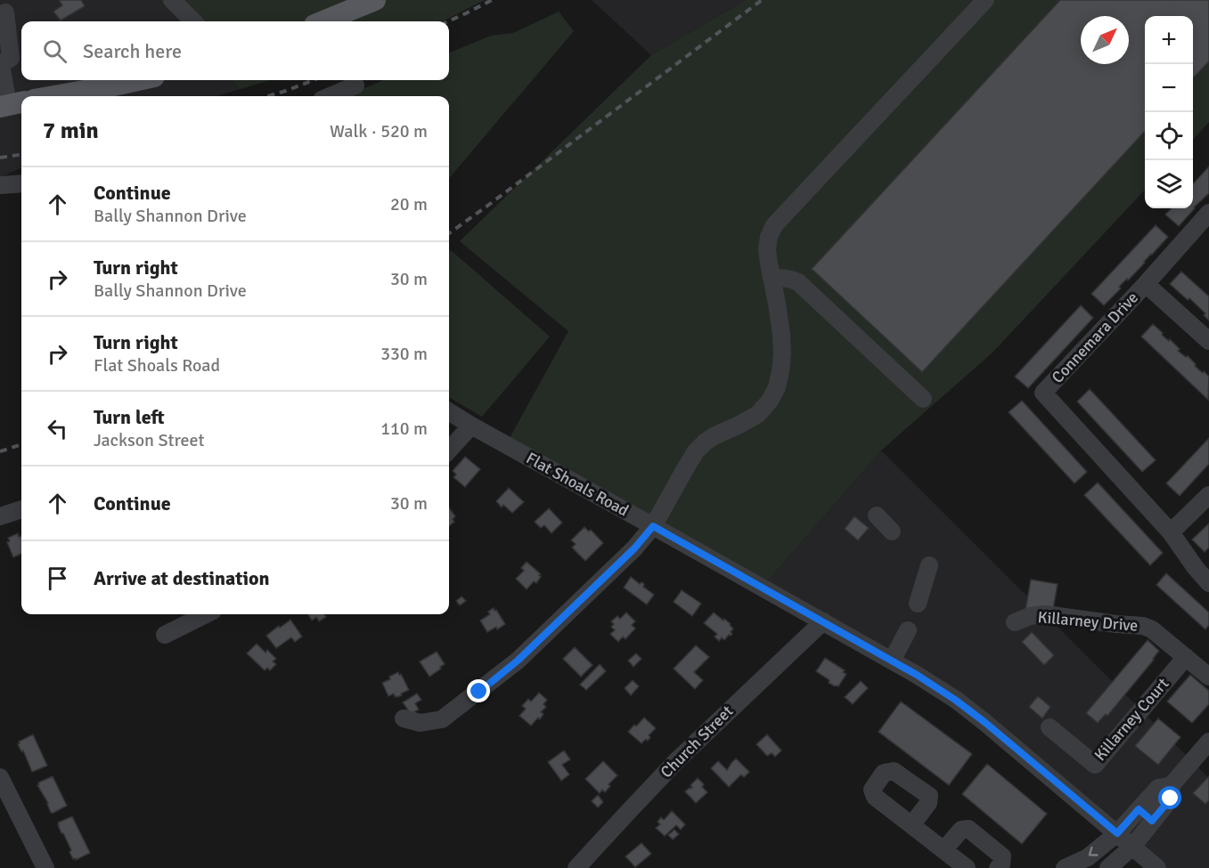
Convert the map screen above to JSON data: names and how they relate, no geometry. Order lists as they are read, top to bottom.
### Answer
{
  "streets": {
    "street": [
      "Connemara Drive",
      "Flat Shoals Road",
      "Killarney Drive",
      "Killarney Court",
      "Church Street"
    ]
  },
  "crossings": [
    ["Flat Shoals Road", "Church Street"],
    ["Killarney Drive", "Killarney Court"]
  ],
  "north": "top right",
  "page": {
    "map_buttons": ["+", "−"],
    "search": "Search here",
    "heading": ["7 min", "Walk · 520 m"],
    "list": [
      ["Continue", "Bally Shannon Drive", "20 m"],
      ["Turn right", "Bally Shannon Drive", "30 m"],
      ["Turn right", "Flat Shoals Road", "330 m"],
      ["Turn left", "Jackson Street", "110 m"],
      ["Continue", "30 m"],
      "Arrive at destination"
    ]
  }
}
